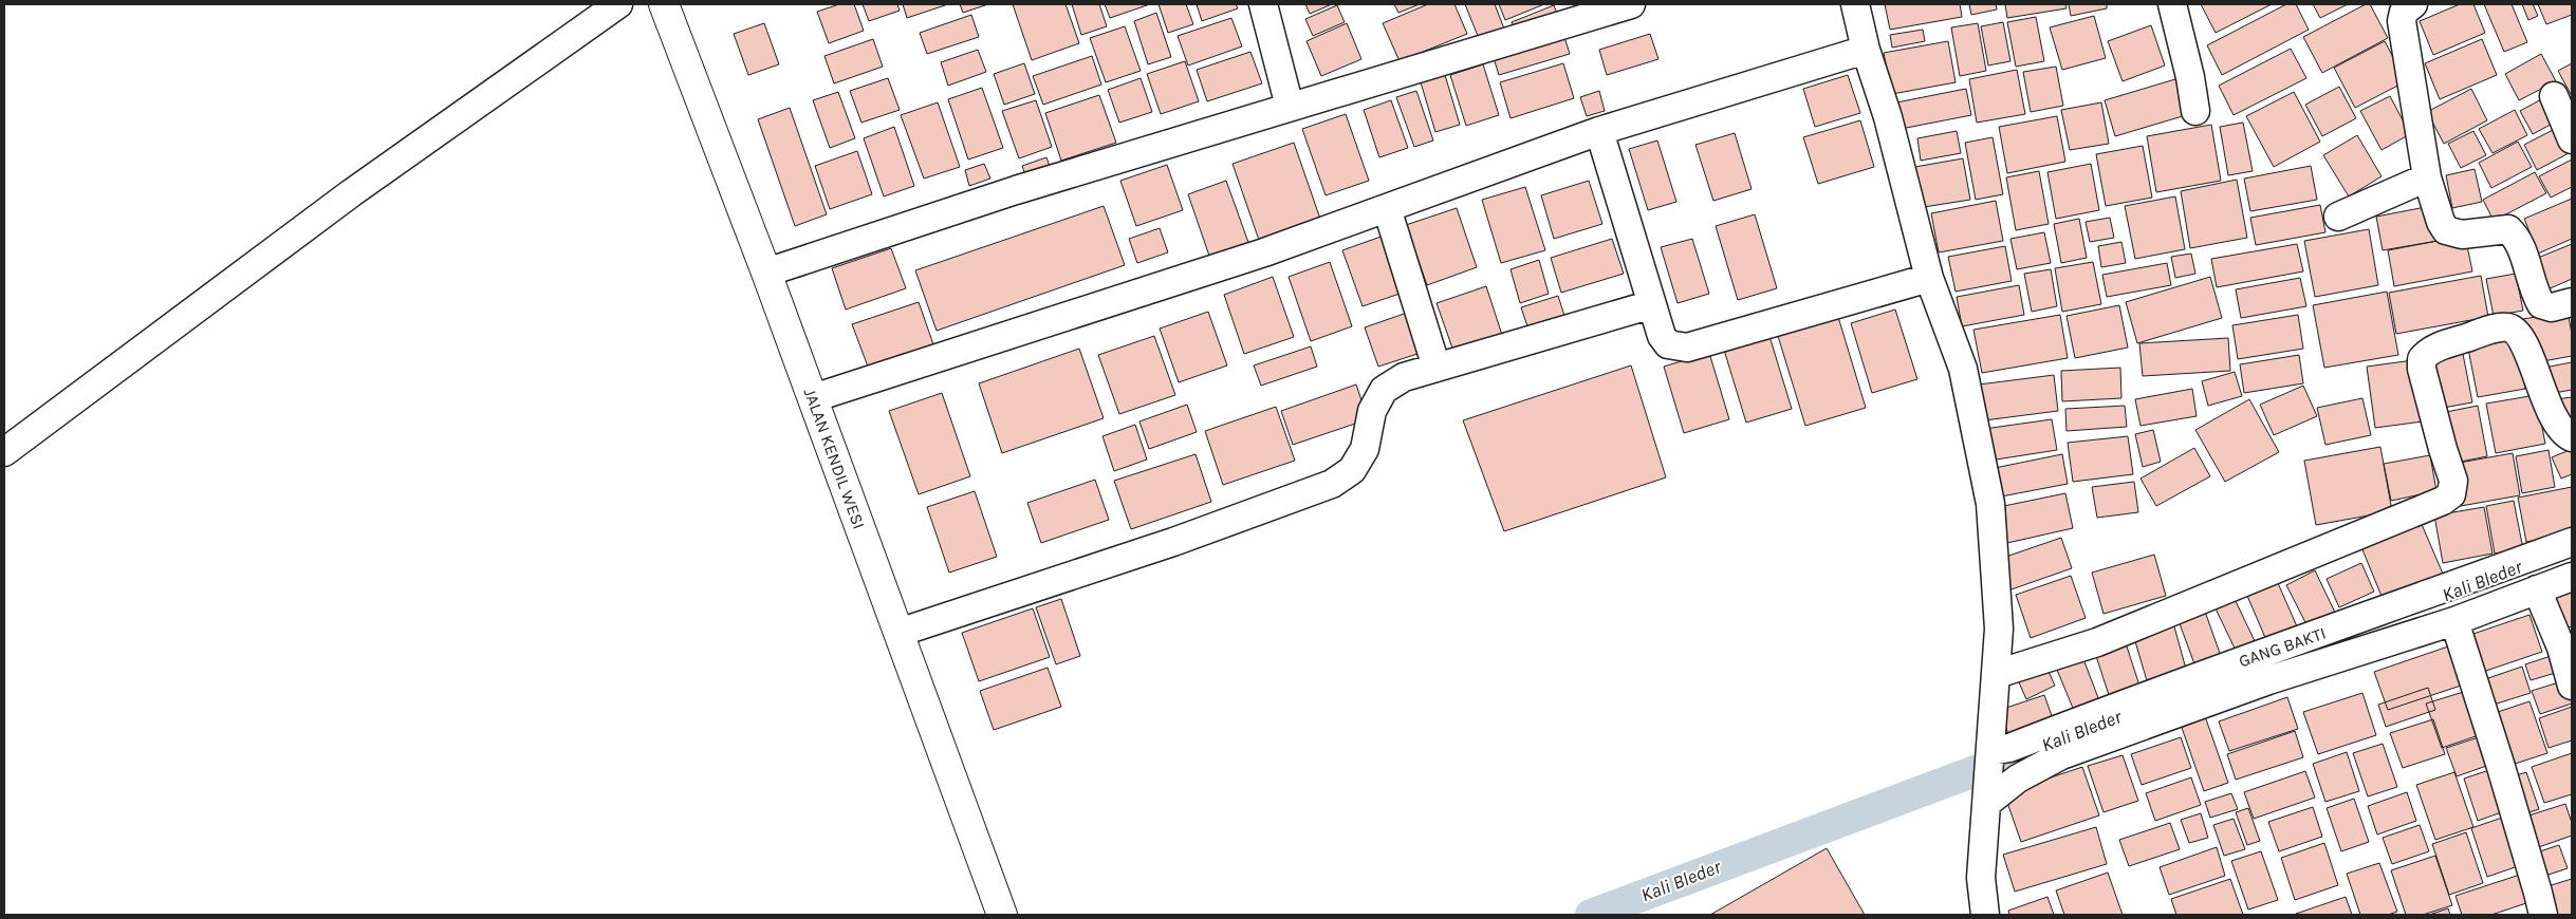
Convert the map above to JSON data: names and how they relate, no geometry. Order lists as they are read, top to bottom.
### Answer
{
  "streets": {
    "main road": ["JALAN KENDIL WESI"],
    "street": ["GANG BAKTI"]
  },
  "water": ["Kali Bleder"]
}
